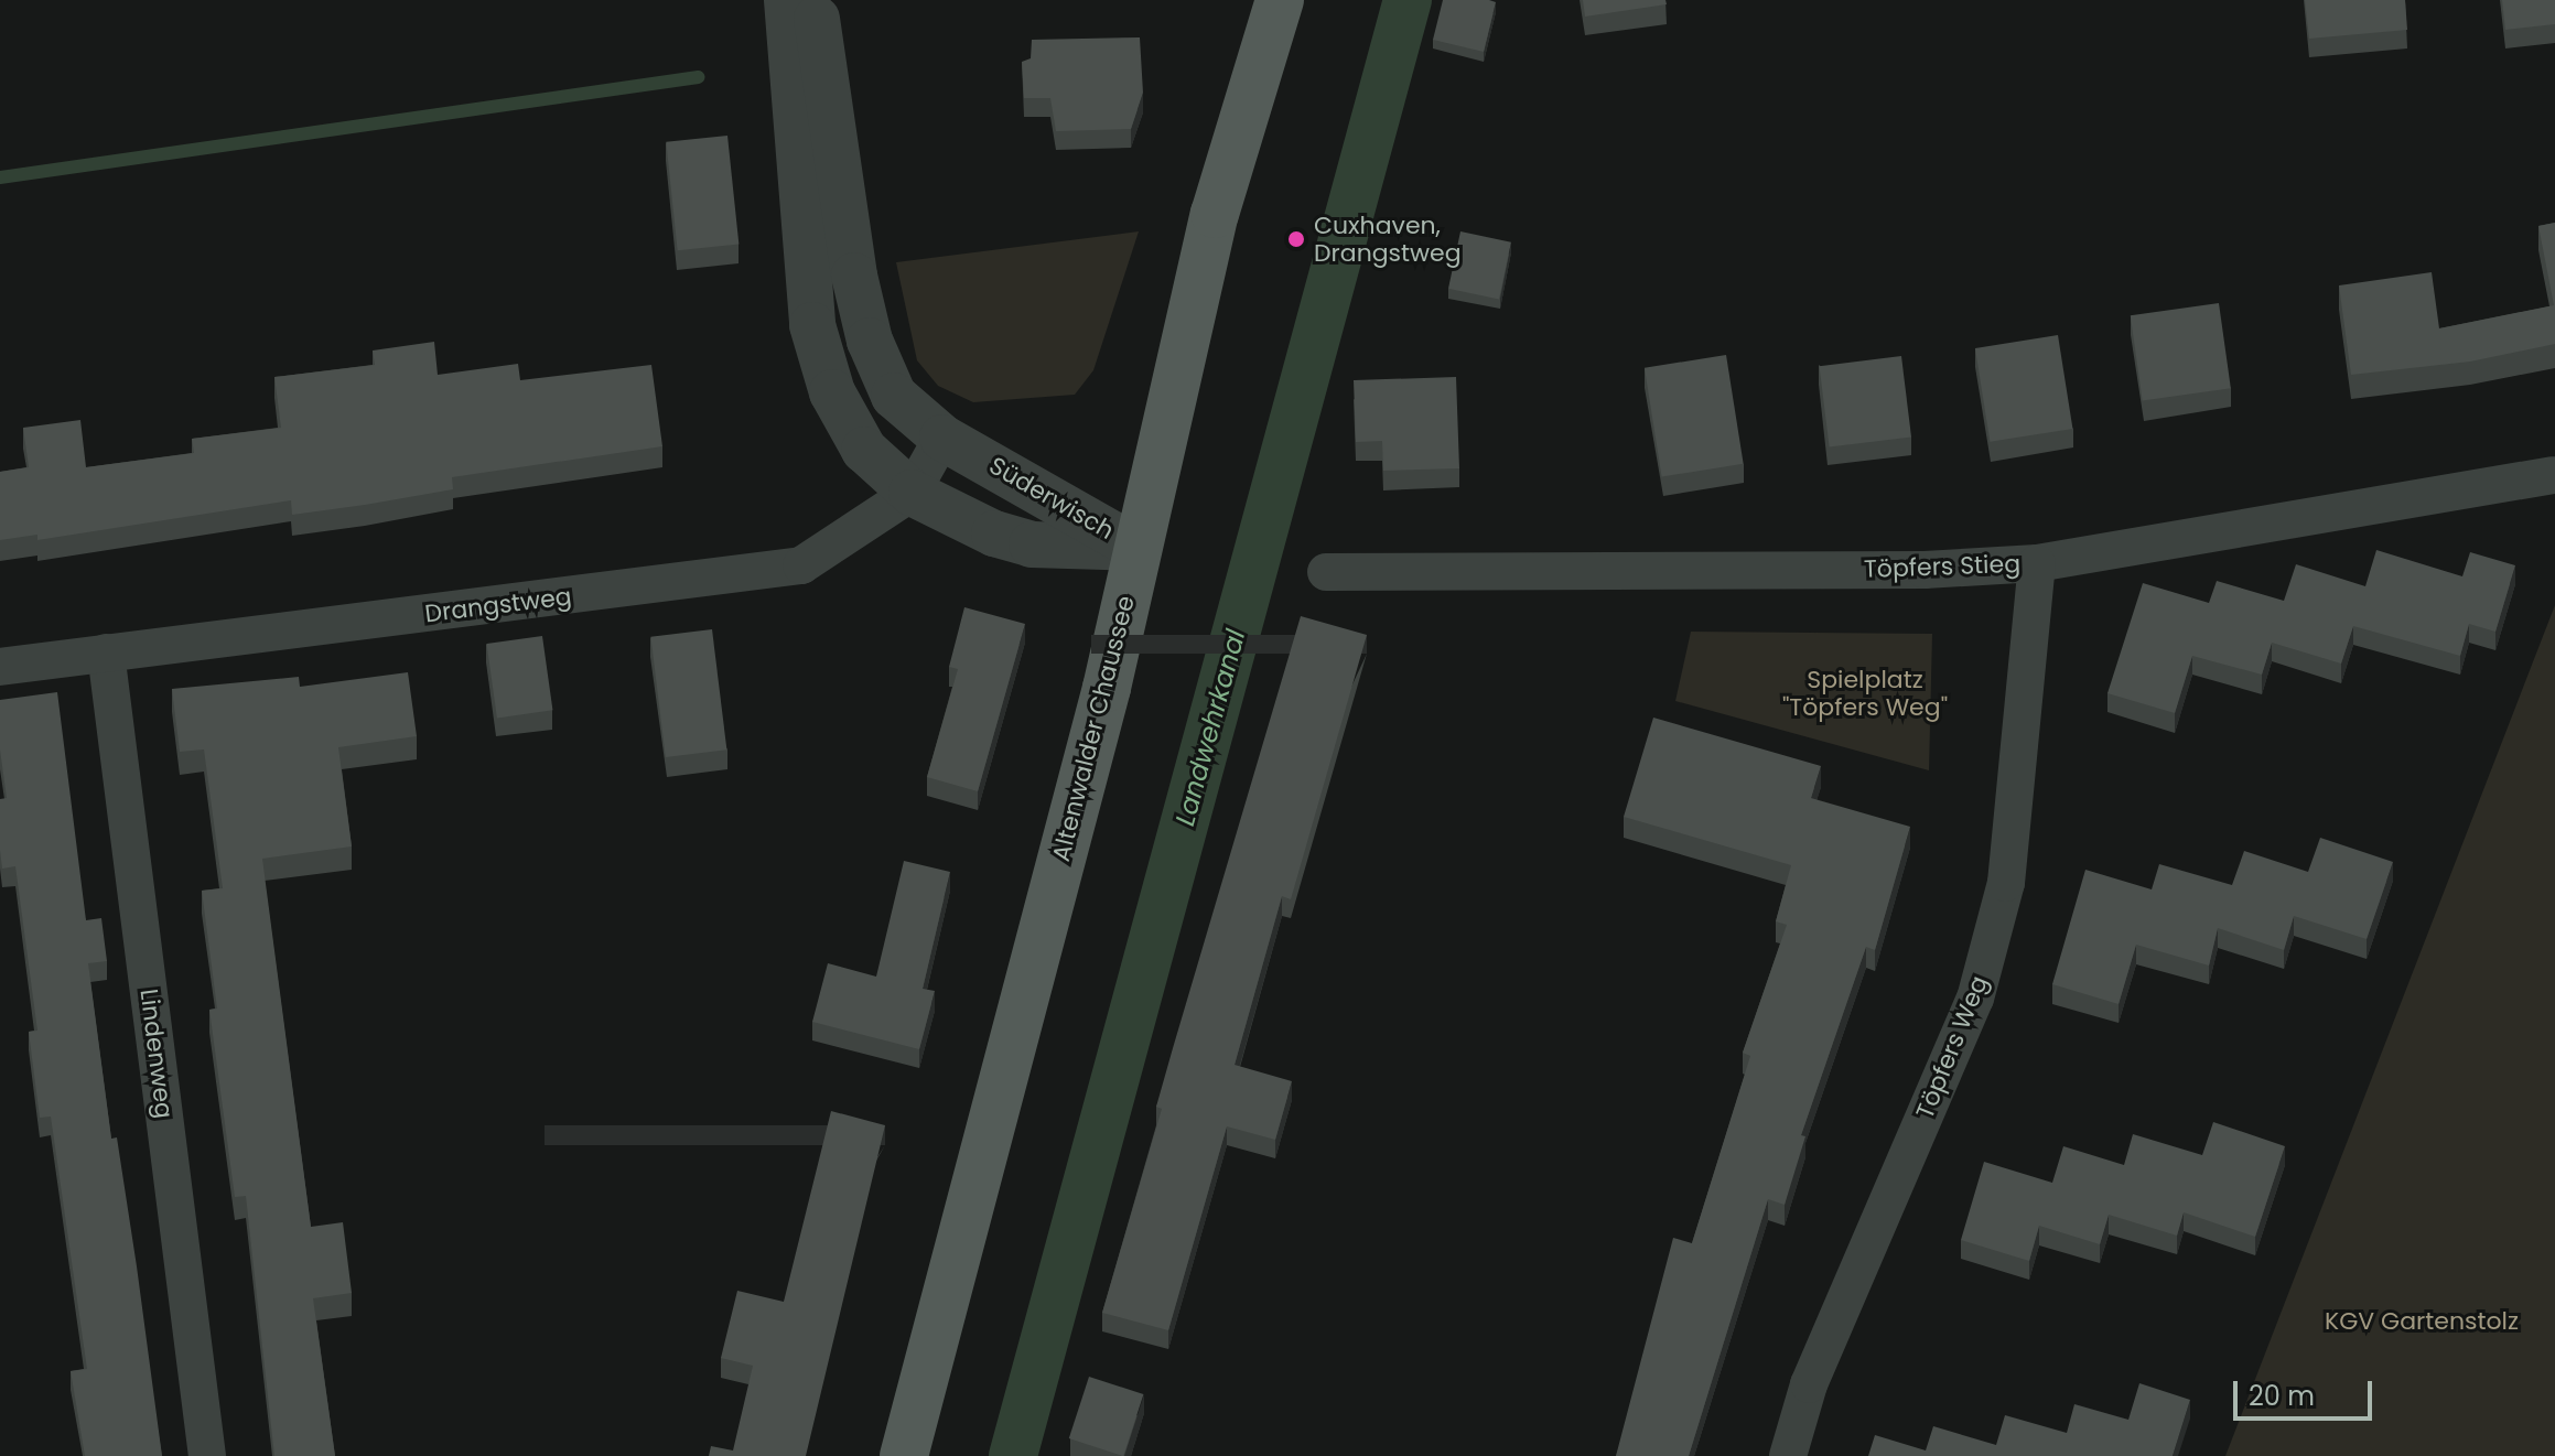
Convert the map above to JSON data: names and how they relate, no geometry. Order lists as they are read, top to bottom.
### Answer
{
  "streets": {
    "main road": ["Altenwalder Chaussee"],
    "street": [
      "Süderwisch",
      "Töpfers Stieg",
      "Drangstweg",
      "Töpfers Weg",
      "Lindenweg"
    ]
  },
  "crossings": [
    ["Süderwisch", "Drangstweg"],
    ["Süderwisch", "Altenwalder Chaussee"],
    ["Töpfers Stieg", "Töpfers Weg"],
    ["Drangstweg", "Lindenweg"]
  ],
  "water": ["Landwehrkanal"],
  "parks": ["Spielplatz \"Töpfers Weg\"", "KGV Gartenstolz"],
  "places": ["Cuxhaven, Drangstweg"],
  "scale_bar": "20 m"
}
